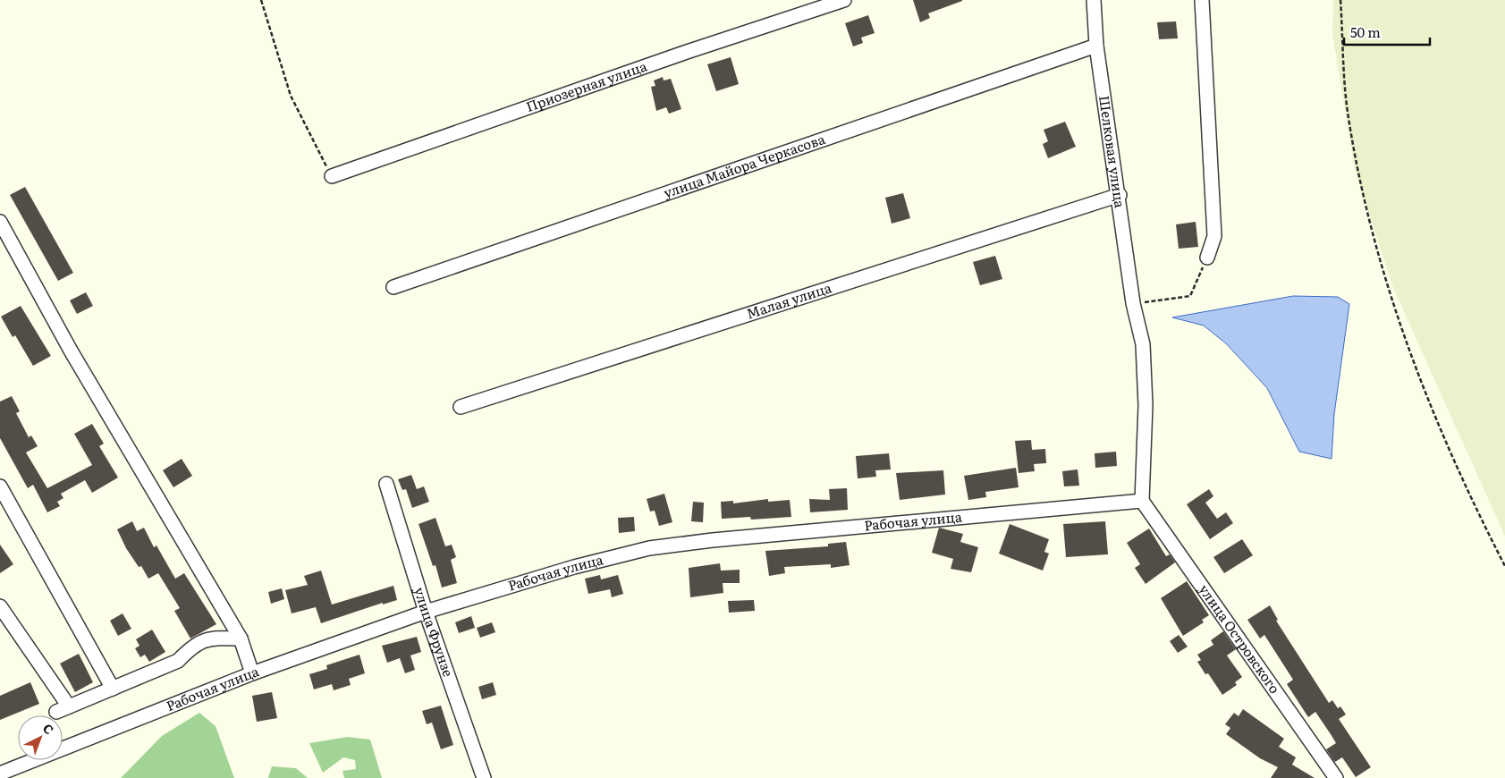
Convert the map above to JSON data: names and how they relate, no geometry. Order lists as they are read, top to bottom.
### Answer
{
  "streets": {
    "street": [
      "Приозерная улица",
      "Шелковая улица",
      "улица Майора Черкасова",
      "Малая улица",
      "Рабочая улица",
      "улица Фрунзе",
      "улица Островского"
    ]
  },
  "crossings": [
    ["Шелковая улица", "улица Майора Черкасова"],
    ["Шелковая улица", "Малая улица"],
    ["Шелковая улица", "Рабочая улица"],
    ["Шелковая улица", "улица Островского"],
    ["Рабочая улица", "улица Фрунзе"],
    ["Рабочая улица", "улица Островского"]
  ],
  "scale_bar": "50 m",
  "north": "top right"
}
